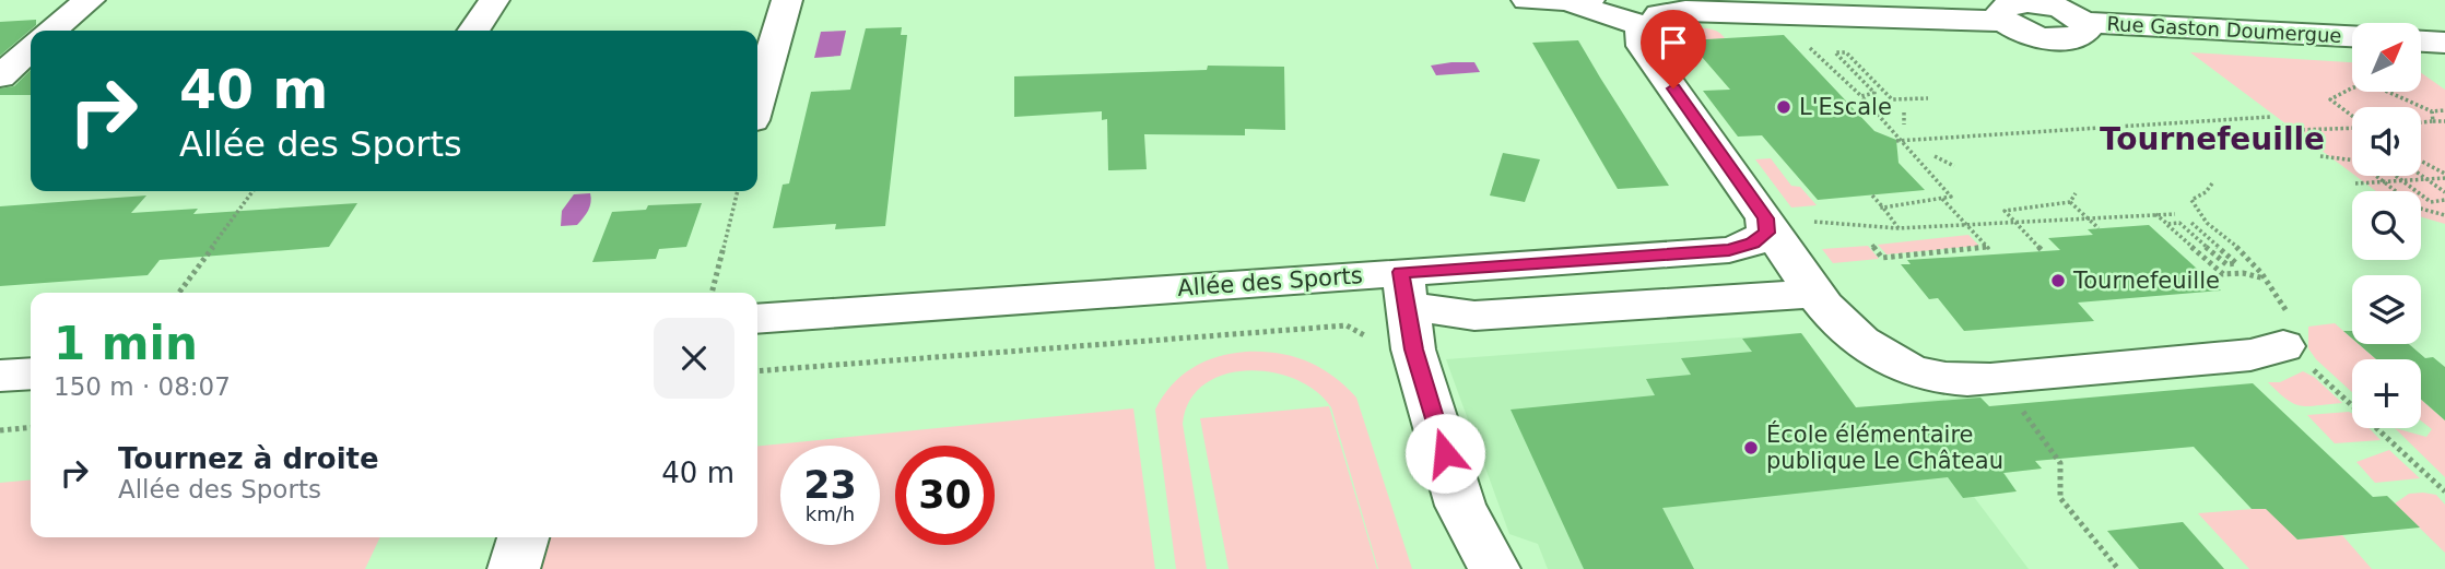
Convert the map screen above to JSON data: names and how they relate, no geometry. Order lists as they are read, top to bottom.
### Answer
{
  "streets": {
    "street": ["Rue Gaston Doumergue", "Allée des Sports"]
  },
  "districts": ["Tournefeuille"],
  "places": ["L'Escale", "Tournefeuille", "École élémentaire publique Le Château"],
  "north": "top right",
  "page": {
    "map_buttons": "+",
    "turn": ["40 m", "Allée des Sports"],
    "heading": ["1 min", "150 m · 08:07"],
    "list": [
      {
        "name": "Tournez à droite",
        "note": "Allée des Sports",
        "value": "40 m"
      }
    ],
    "speed": "23 km/h",
    "limit": "30"
  }
}
